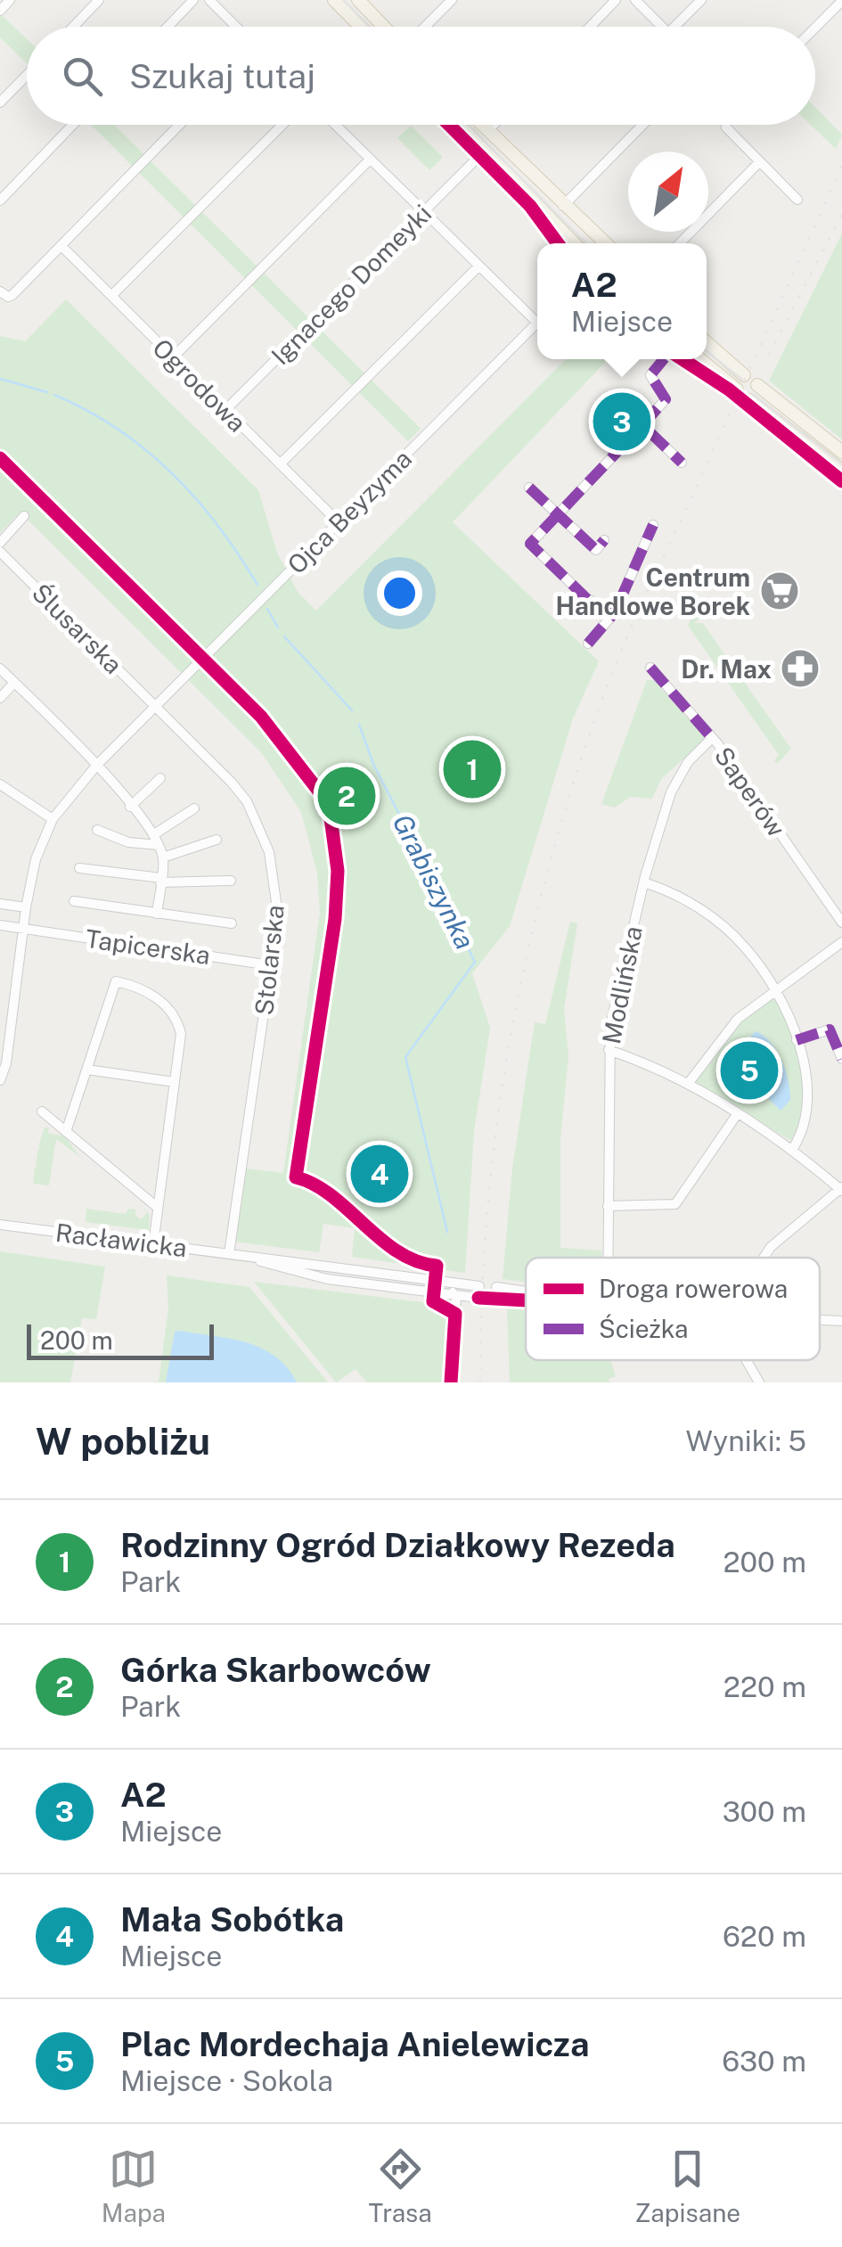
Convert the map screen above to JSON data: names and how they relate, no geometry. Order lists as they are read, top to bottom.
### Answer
{
  "streets": {
    "street": [
      "Ignacego Domeyki",
      "Ogrodowa",
      "Ojca Beyzyma",
      "Ślusarska",
      "Saperów",
      "Tapicerska",
      "Stolarska",
      "Modlińska",
      "Racławicka"
    ]
  },
  "crossings": [
    ["Ignacego Domeyki", "Ogrodowa"],
    ["Ogrodowa", "Ojca Beyzyma"],
    ["Ojca Beyzyma", "Ślusarska"],
    ["Ojca Beyzyma", "Tapicerska"],
    ["Ojca Beyzyma", "Stolarska"],
    ["Ślusarska", "Stolarska"],
    ["Saperów", "Modlińska"],
    ["Tapicerska", "Stolarska"],
    ["Stolarska", "Racławicka"]
  ],
  "water": ["Grabiszynka"],
  "places": {
    "supermarket": ["Centrum Handlowe Borek"],
    "pharmacy": ["Dr. Max"]
  },
  "legend": ["Droga rowerowa", "Ścieżka"],
  "scale_bar": "200 m",
  "north": "top right",
  "page": {
    "search": "Szukaj tutaj",
    "popup": ["A2", "Miejsce"],
    "pins": [
      "3",
      "1",
      "2",
      "5",
      "4"
    ],
    "scale": "200 m",
    "heading": ["W pobliżu", "Wyniki: 5"],
    "list": [
      {
        "mark": "1",
        "name": "Rodzinny Ogród Działkowy Rezeda",
        "note": "Park",
        "value": "200 m"
      },
      {
        "mark": "2",
        "name": "Górka Skarbowców",
        "note": "Park",
        "value": "220 m"
      },
      {
        "mark": "3",
        "name": "A2",
        "note": "Miejsce",
        "value": "300 m"
      },
      {
        "mark": "4",
        "name": "Mała Sobótka",
        "note": "Miejsce",
        "value": "620 m"
      },
      {
        "mark": "5",
        "name": "Plac Mordechaja Anielewicza",
        "note": "Miejsce · Sokola",
        "value": "630 m"
      }
    ],
    "nav": ["Mapa", "Trasa", "Zapisane"]
  }
}
